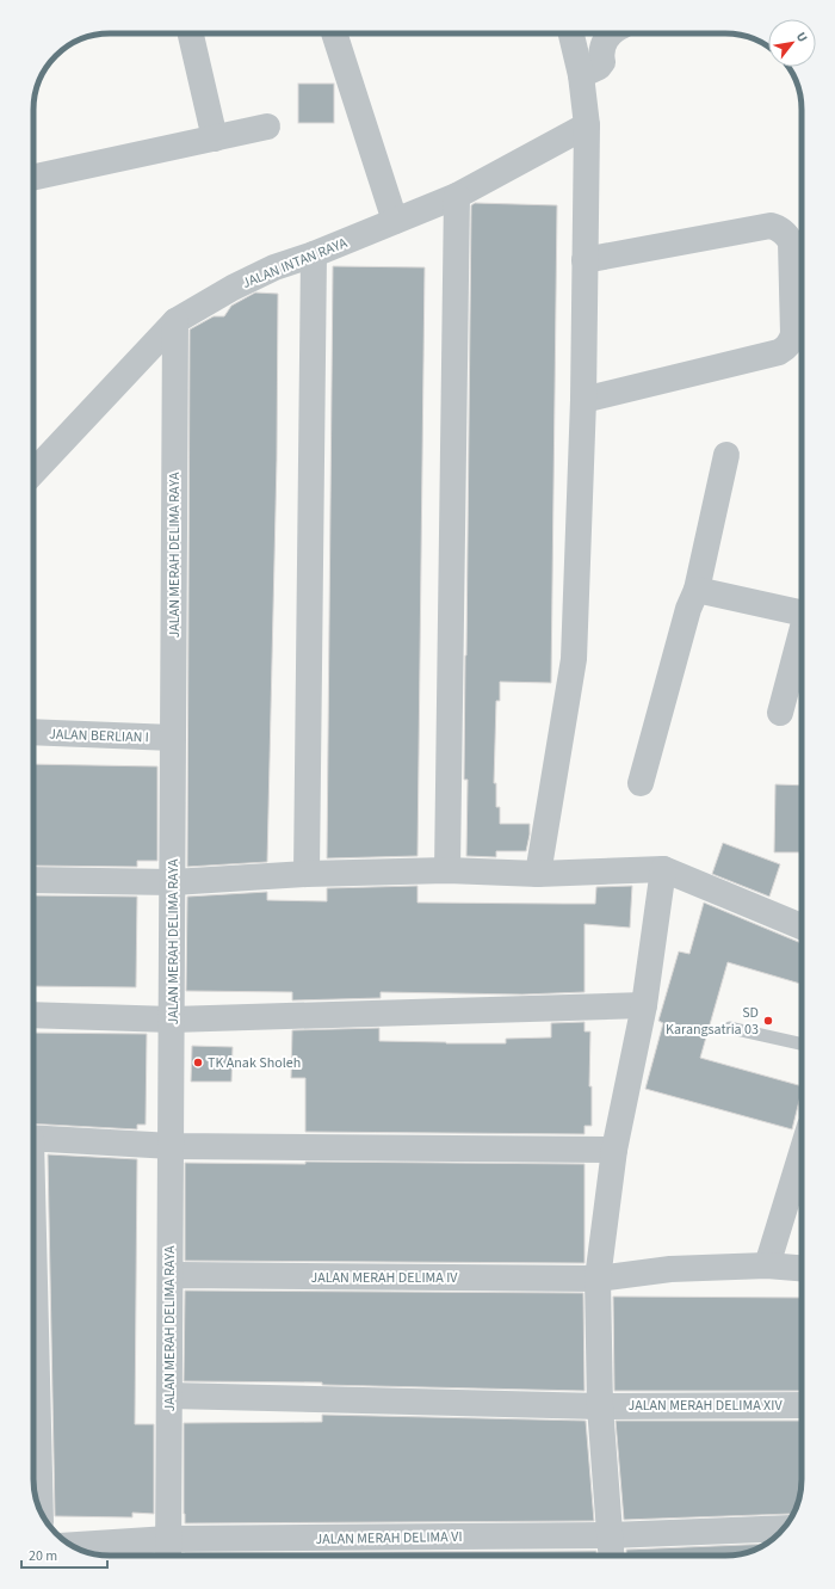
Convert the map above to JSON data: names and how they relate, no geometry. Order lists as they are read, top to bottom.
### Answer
{
  "streets": {
    "street": [
      "JALAN INTAN RAYA",
      "JALAN MERAH DELIMA RAYA",
      "JALAN BERLIAN I",
      "JALAN MERAH DELIMA IV",
      "JALAN MERAH DELIMA XIV",
      "JALAN MERAH DELIMA VI"
    ]
  },
  "crossings": [
    ["JALAN INTAN RAYA", "JALAN MERAH DELIMA RAYA"],
    ["JALAN MERAH DELIMA RAYA", "JALAN BERLIAN I"],
    ["JALAN MERAH DELIMA RAYA", "JALAN MERAH DELIMA IV"],
    ["JALAN MERAH DELIMA RAYA", "JALAN MERAH DELIMA XIV"],
    ["JALAN MERAH DELIMA RAYA", "JALAN MERAH DELIMA VI"]
  ],
  "places": ["SD Karangsatria 03", "TK Anak Sholeh"],
  "scale_bar": "20 m",
  "north": "top right"
}
